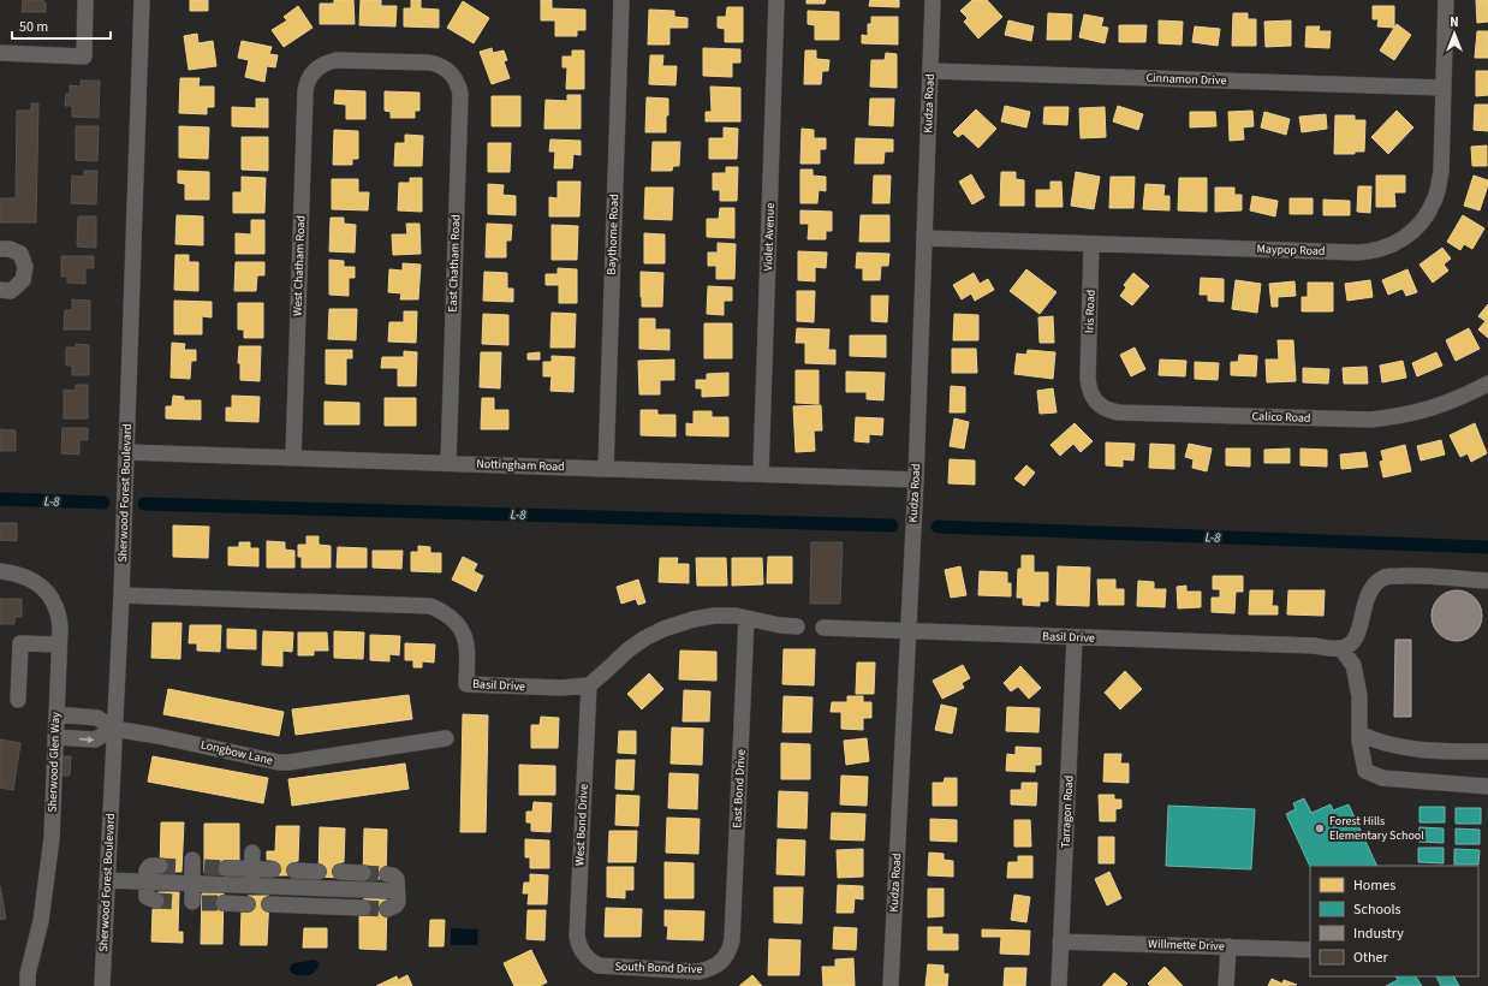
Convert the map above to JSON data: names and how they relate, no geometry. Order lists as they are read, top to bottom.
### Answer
{
  "streets": {
    "street": [
      "Cinnamon Drive",
      "Kudza Road",
      "Baythorne Road",
      "Violet Avenue",
      "Maypop Road",
      "East Chatham Road",
      "West Chatham Road",
      "Iris Road",
      "Calico Road",
      "Nottingham Road",
      "Sherwood Forest Boulevard",
      "Basil Drive",
      "Longbow Lane",
      "Sherwood Glen Way",
      "East Bond Drive",
      "Tarragon Road",
      "West Bond Drive",
      "Willmette Drive",
      "South Bond Drive"
    ]
  },
  "crossings": [
    ["Cinnamon Drive", "Kudza Road"],
    ["Cinnamon Drive", "Maypop Road"],
    ["Kudza Road", "Maypop Road"],
    ["Kudza Road", "Nottingham Road"],
    ["Kudza Road", "Basil Drive"],
    ["Baythorne Road", "Nottingham Road"],
    ["Violet Avenue", "Nottingham Road"],
    ["Maypop Road", "Iris Road"],
    ["East Chatham Road", "West Chatham Road"],
    ["East Chatham Road", "Nottingham Road"],
    ["West Chatham Road", "Nottingham Road"],
    ["Iris Road", "Calico Road"],
    ["Nottingham Road", "Sherwood Forest Boulevard"],
    ["Sherwood Forest Boulevard", "Basil Drive"],
    ["Sherwood Forest Boulevard", "Longbow Lane"],
    ["Basil Drive", "Tarragon Road"],
    ["Basil Drive", "West Bond Drive"],
    ["Longbow Lane", "Sherwood Glen Way"],
    ["East Bond Drive", "South Bond Drive"],
    ["Tarragon Road", "Willmette Drive"],
    ["West Bond Drive", "South Bond Drive"]
  ],
  "water": ["L-8"],
  "places": ["Forest Hills Elementary School"],
  "legend": [
    "Homes",
    "Schools",
    "Industry",
    "Other"
  ],
  "scale_bar": "50 m",
  "north": "top"
}
